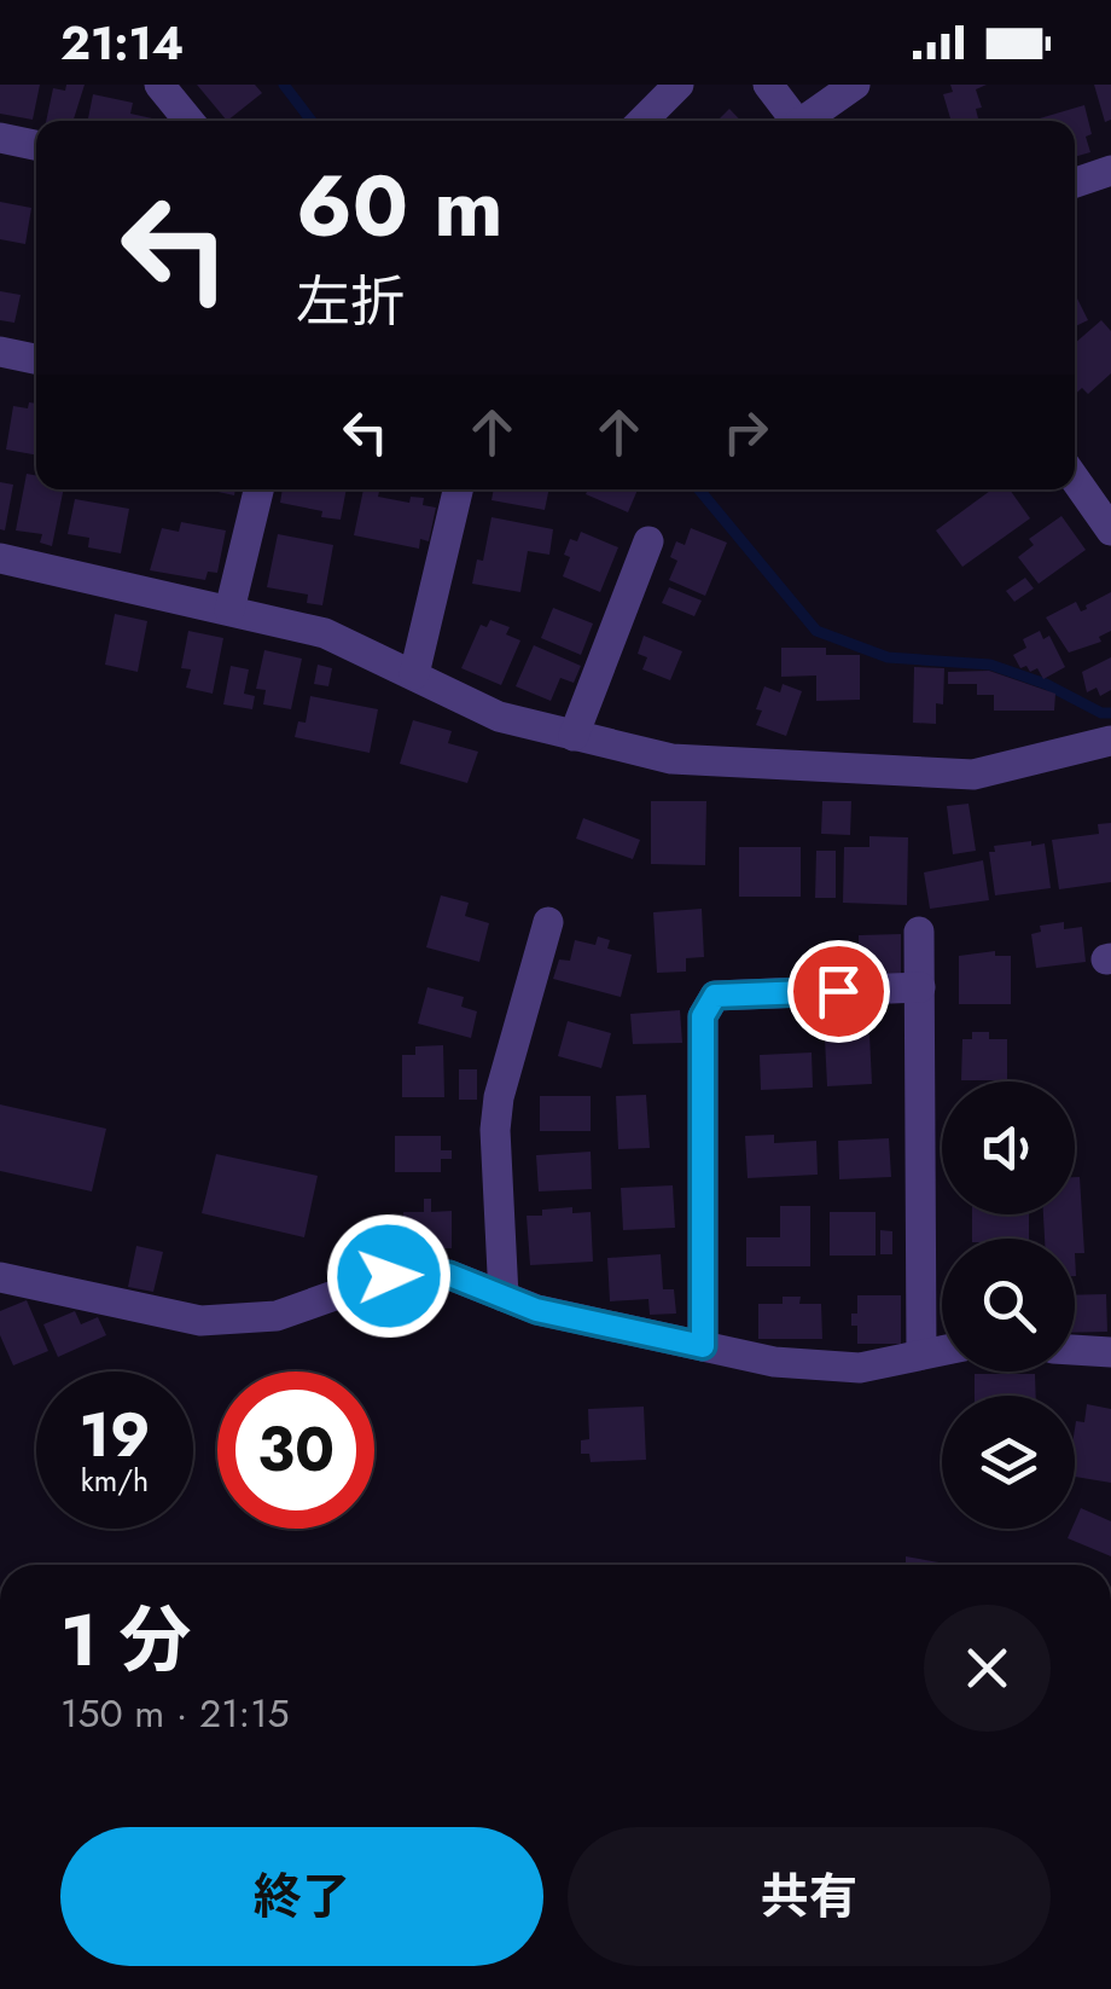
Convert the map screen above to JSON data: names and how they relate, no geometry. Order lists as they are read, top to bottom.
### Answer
{
  "page": {
    "status": "21:14",
    "turn": ["60 m", "左折"],
    "speed": "19 km/h",
    "limit": "30",
    "heading": ["1 分", "150 m · 21:15"],
    "buttons": ["終了", "共有"]
  }
}
